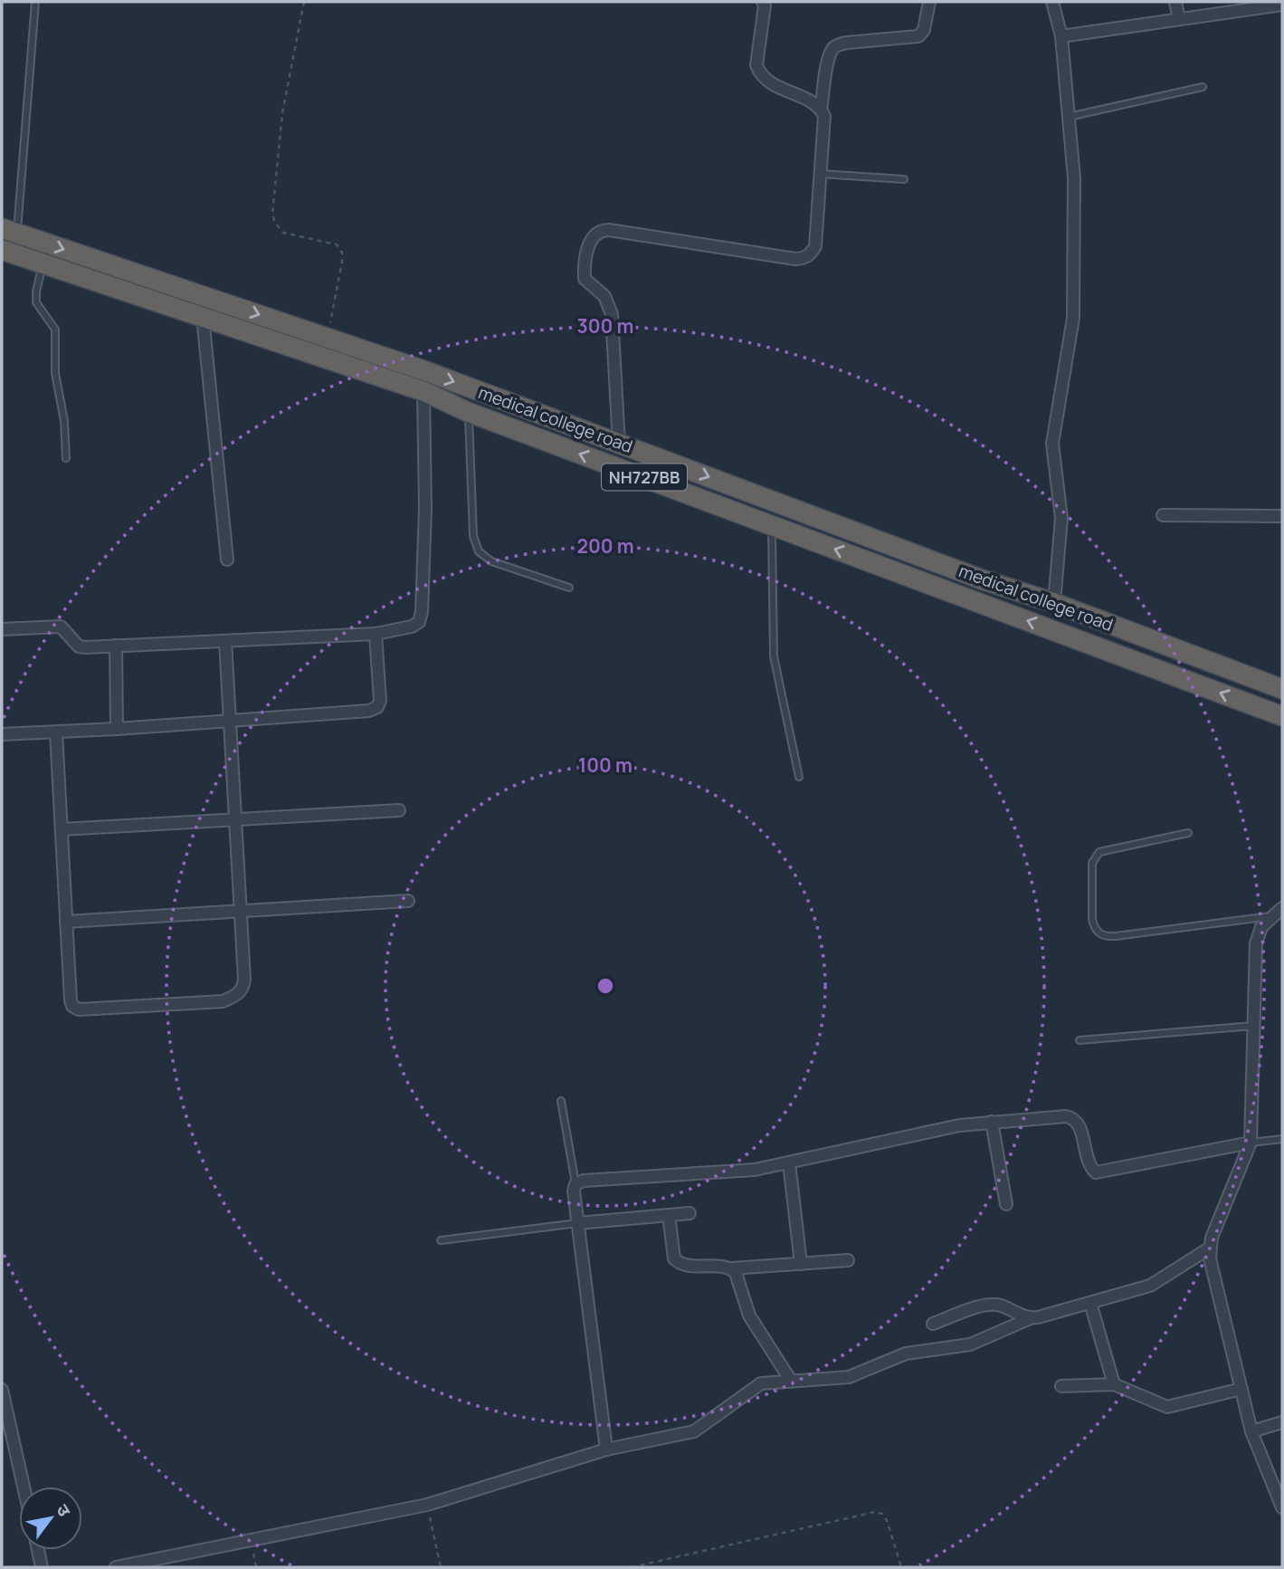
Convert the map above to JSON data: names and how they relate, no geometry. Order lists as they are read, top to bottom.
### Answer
{
  "streets": {
    "highway": ["medical college road", "NH727BB"]
  },
  "north": "top right",
  "rings": ["300 m", "200 m", "100 m"]
}
